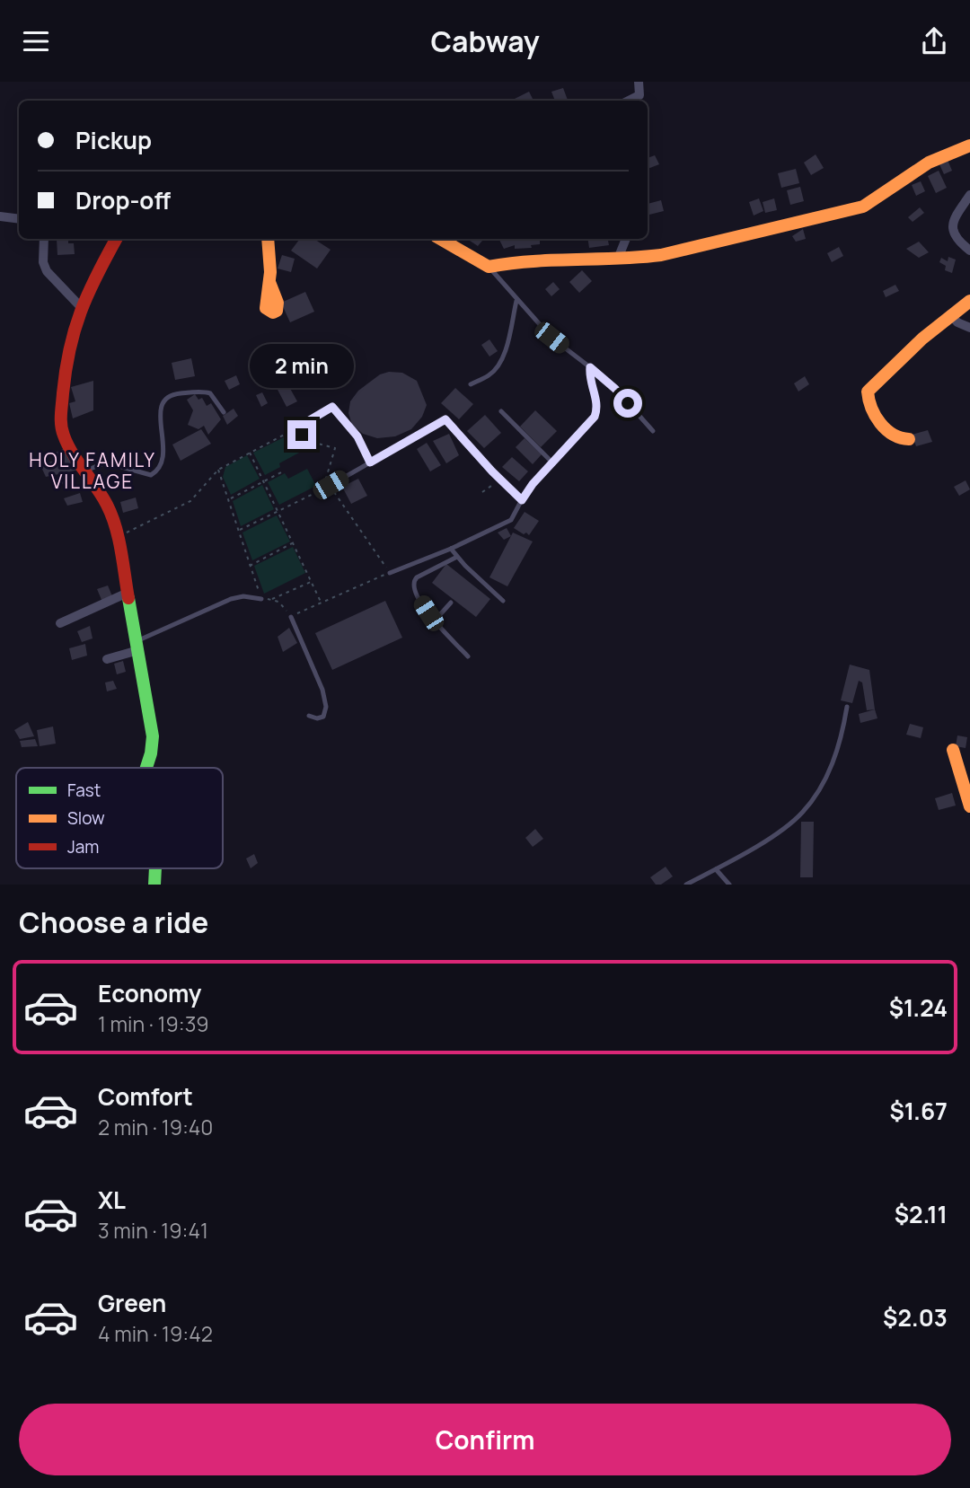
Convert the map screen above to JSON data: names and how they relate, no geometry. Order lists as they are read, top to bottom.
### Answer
{
  "districts": ["HOLY FAMILY VILLAGE"],
  "legend": ["Fast", "Slow", "Jam"],
  "page": {
    "header": "Cabway",
    "banner": ["Pickup", "Drop-off"],
    "bubble": "2 min",
    "heading": "Choose a ride",
    "list": [
      {
        "name": "Economy",
        "note": "1 min · 19:39",
        "value": "$1.24"
      },
      {
        "name": "Comfort",
        "note": "2 min · 19:40",
        "value": "$1.67"
      },
      {
        "name": "XL",
        "note": "3 min · 19:41",
        "value": "$2.11"
      },
      {
        "name": "Green",
        "note": "4 min · 19:42",
        "value": "$2.03"
      }
    ],
    "buttons": "Confirm"
  }
}
